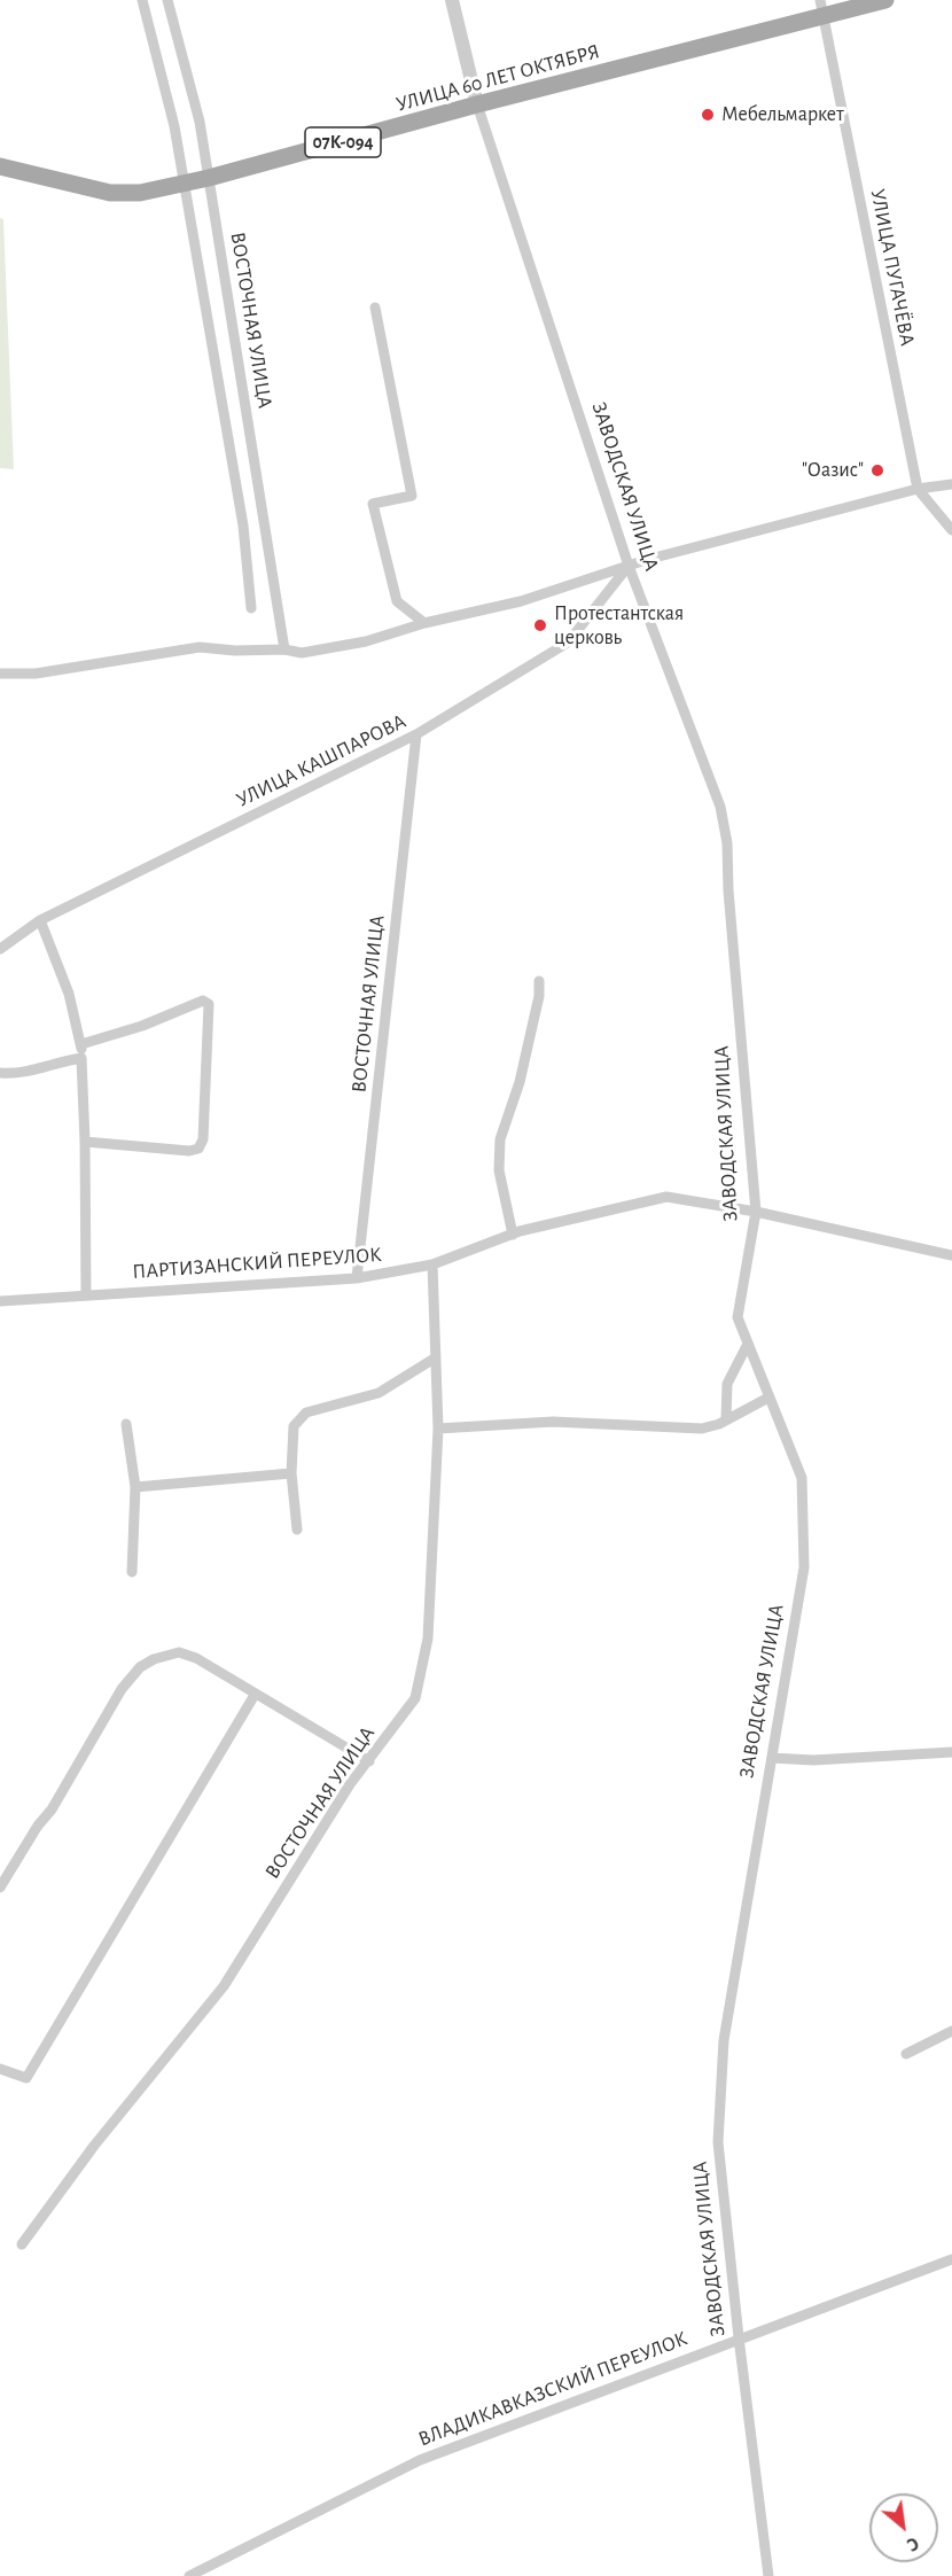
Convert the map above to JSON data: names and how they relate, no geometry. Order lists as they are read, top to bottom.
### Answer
{
  "streets": {
    "main road": ["УЛИЦА 60 ЛЕТ ОКТЯБРЯ", "07К-094"],
    "street": [
      "УЛИЦА ПУГАЧЁВА",
      "ВОСТОЧНАЯ УЛИЦА",
      "ЗАВОДСКАЯ УЛИЦА",
      "УЛИЦА КАШПАРОВА",
      "ПАРТИЗАНСКИЙ ПЕРЕУЛОК",
      "ВЛАДИКАВКАЗСКИЙ ПЕРЕУЛОК"
    ]
  },
  "crossings": [
    ["УЛИЦА 60 ЛЕТ ОКТЯБРЯ", "УЛИЦА ПУГАЧЁВА"],
    ["УЛИЦА 60 ЛЕТ ОКТЯБРЯ", "ВОСТОЧНАЯ УЛИЦА"],
    ["УЛИЦА 60 ЛЕТ ОКТЯБРЯ", "ЗАВОДСКАЯ УЛИЦА"],
    ["ВОСТОЧНАЯ УЛИЦА", "УЛИЦА КАШПАРОВА"],
    ["ВОСТОЧНАЯ УЛИЦА", "ПАРТИЗАНСКИЙ ПЕРЕУЛОК"],
    ["ЗАВОДСКАЯ УЛИЦА", "УЛИЦА КАШПАРОВА"],
    ["ЗАВОДСКАЯ УЛИЦА", "ПАРТИЗАНСКИЙ ПЕРЕУЛОК"],
    ["ЗАВОДСКАЯ УЛИЦА", "ВЛАДИКАВКАЗСКИЙ ПЕРЕУЛОК"]
  ],
  "places": ["Мебельмаркет", "\"Оазис\"", "Протестантская церковь"],
  "north": "bottom right"
}
